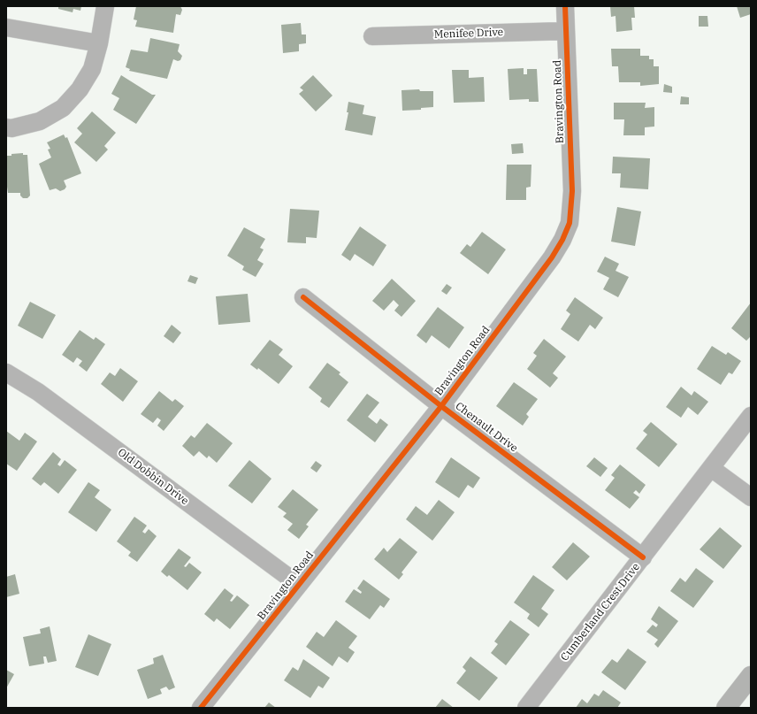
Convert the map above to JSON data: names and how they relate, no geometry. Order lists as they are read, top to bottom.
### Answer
{
  "streets": {
    "street": [
      "Menifee Drive",
      "Bravington Road",
      "Chenault Drive",
      "Old Dobbin Drive",
      "Cumberland Crest Drive"
    ]
  },
  "crossings": [
    ["Menifee Drive", "Bravington Road"],
    ["Bravington Road", "Chenault Drive"],
    ["Bravington Road", "Old Dobbin Drive"],
    ["Chenault Drive", "Cumberland Crest Drive"]
  ]
}
